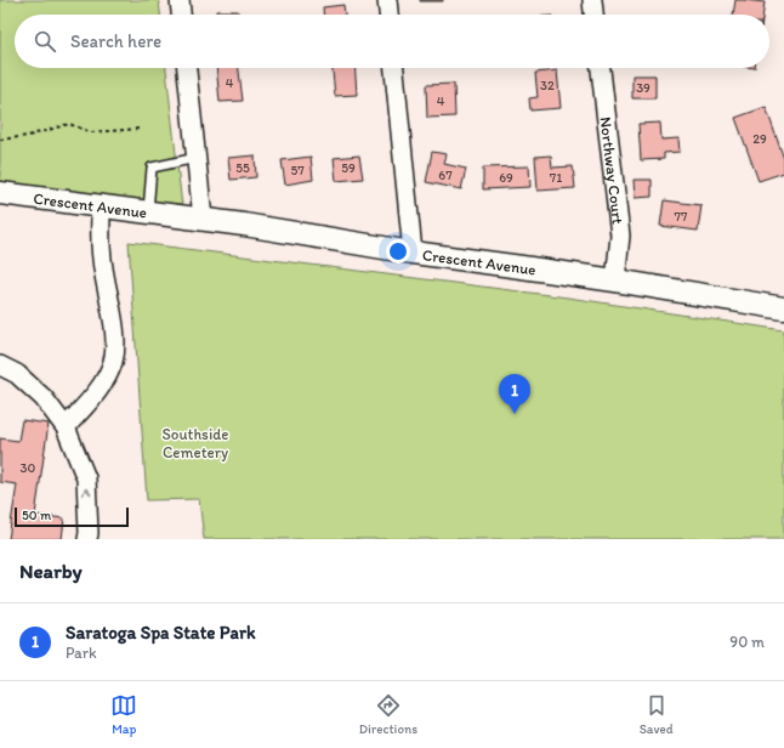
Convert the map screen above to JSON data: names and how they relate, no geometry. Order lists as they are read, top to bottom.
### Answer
{
  "streets": {
    "street": ["Northway Court", "Crescent Avenue"]
  },
  "crossings": [
    ["Northway Court", "Crescent Avenue"]
  ],
  "parks": ["Southside Cemetery"],
  "house_numbers": [
    "4",
    "32",
    "39",
    "4",
    "29",
    "55",
    "59",
    "57",
    "67",
    "69",
    "71",
    "77",
    "30"
  ],
  "scale_bar": "50 m",
  "page": {
    "search": "Search here",
    "pins": "1",
    "scale": "50 m",
    "heading": "Nearby",
    "list": [
      {
        "mark": "1",
        "name": "Saratoga Spa State Park",
        "note": "Park",
        "value": "90 m"
      }
    ],
    "nav": ["Map", "Directions", "Saved"]
  }
}
